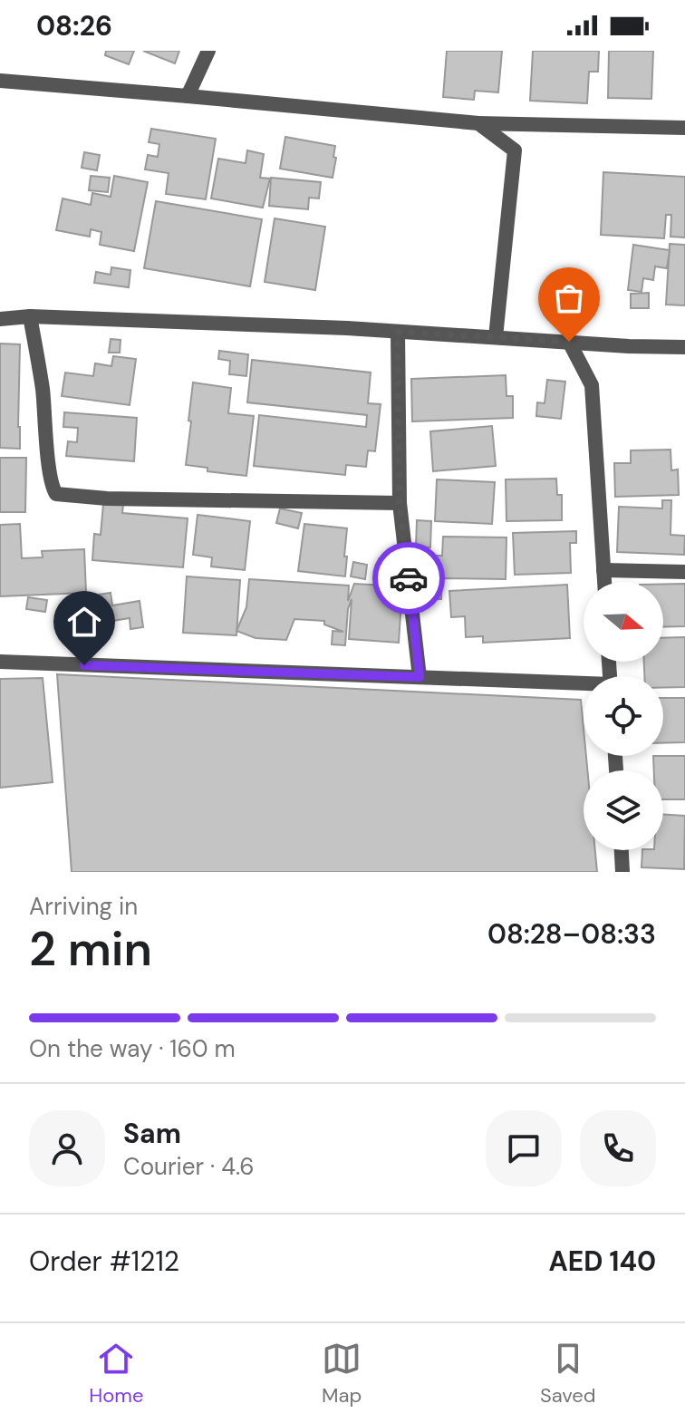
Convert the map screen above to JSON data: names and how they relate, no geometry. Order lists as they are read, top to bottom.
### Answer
{
  "north": "right",
  "page": {
    "status": "08:26",
    "heading": ["2 min", "Arriving in", "08:28–08:33"],
    "panel": [
      "Sam",
      "Courier · 4.6",
      "Order #1212",
      "AED 140"
    ],
    "bar": "On the way · 160 m",
    "tabs": ["Home", "Map", "Saved"]
  }
}
